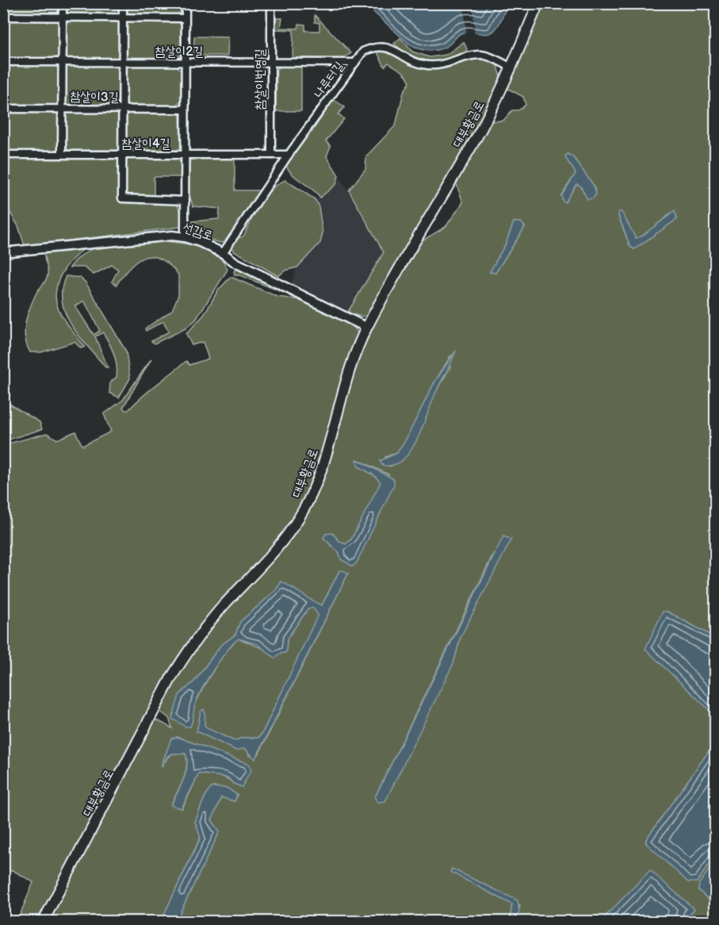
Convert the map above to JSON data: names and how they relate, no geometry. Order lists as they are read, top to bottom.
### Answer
{
  "streets": {
    "main road": ["대부황금로"],
    "street": [
      "참살이2길",
      "참살이번영길",
      "나루터길",
      "참살이3길",
      "참살이4길",
      "선감로"
    ]
  },
  "crossings": [
    ["참살이2길", "참살이번영길"],
    ["참살이2길", "나루터길"],
    ["참살이번영길", "참살이4길"],
    ["나루터길", "대부황금로"],
    ["나루터길", "참살이4길"],
    ["나루터길", "선감로"],
    ["대부황금로", "선감로"]
  ]
}
